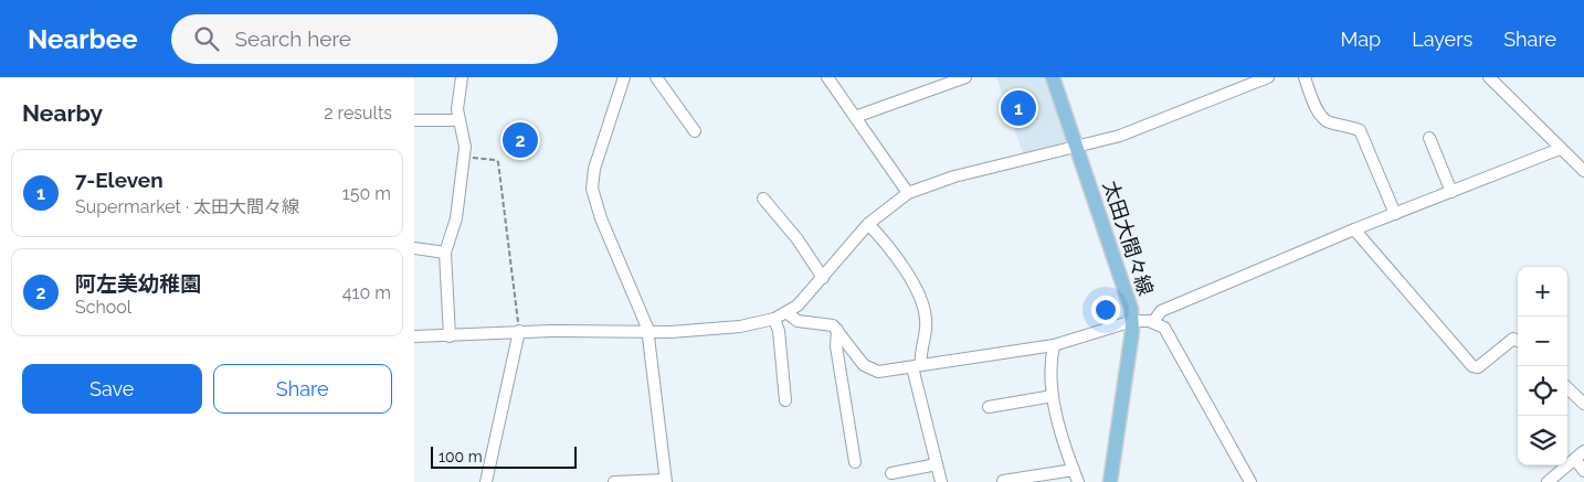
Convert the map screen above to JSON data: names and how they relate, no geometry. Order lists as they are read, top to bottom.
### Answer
{
  "streets": {
    "main road": ["太田大間々線"]
  },
  "scale_bar": "100 m",
  "page": {
    "header": "Nearbee",
    "search": "Search here",
    "nav": ["Map", "Layers", "Share"],
    "heading": ["Nearby", "2 results"],
    "pins": ["1", "2"],
    "list": [
      {
        "mark": "1",
        "name": "7-Eleven",
        "note": "Supermarket · 太田大間々線",
        "value": "150 m"
      },
      {
        "mark": "2",
        "name": "阿左美幼稚園",
        "note": "School",
        "value": "410 m"
      }
    ],
    "map_buttons": ["+", "−"],
    "buttons": ["Save", "Share"],
    "scale": "100 m"
  }
}
